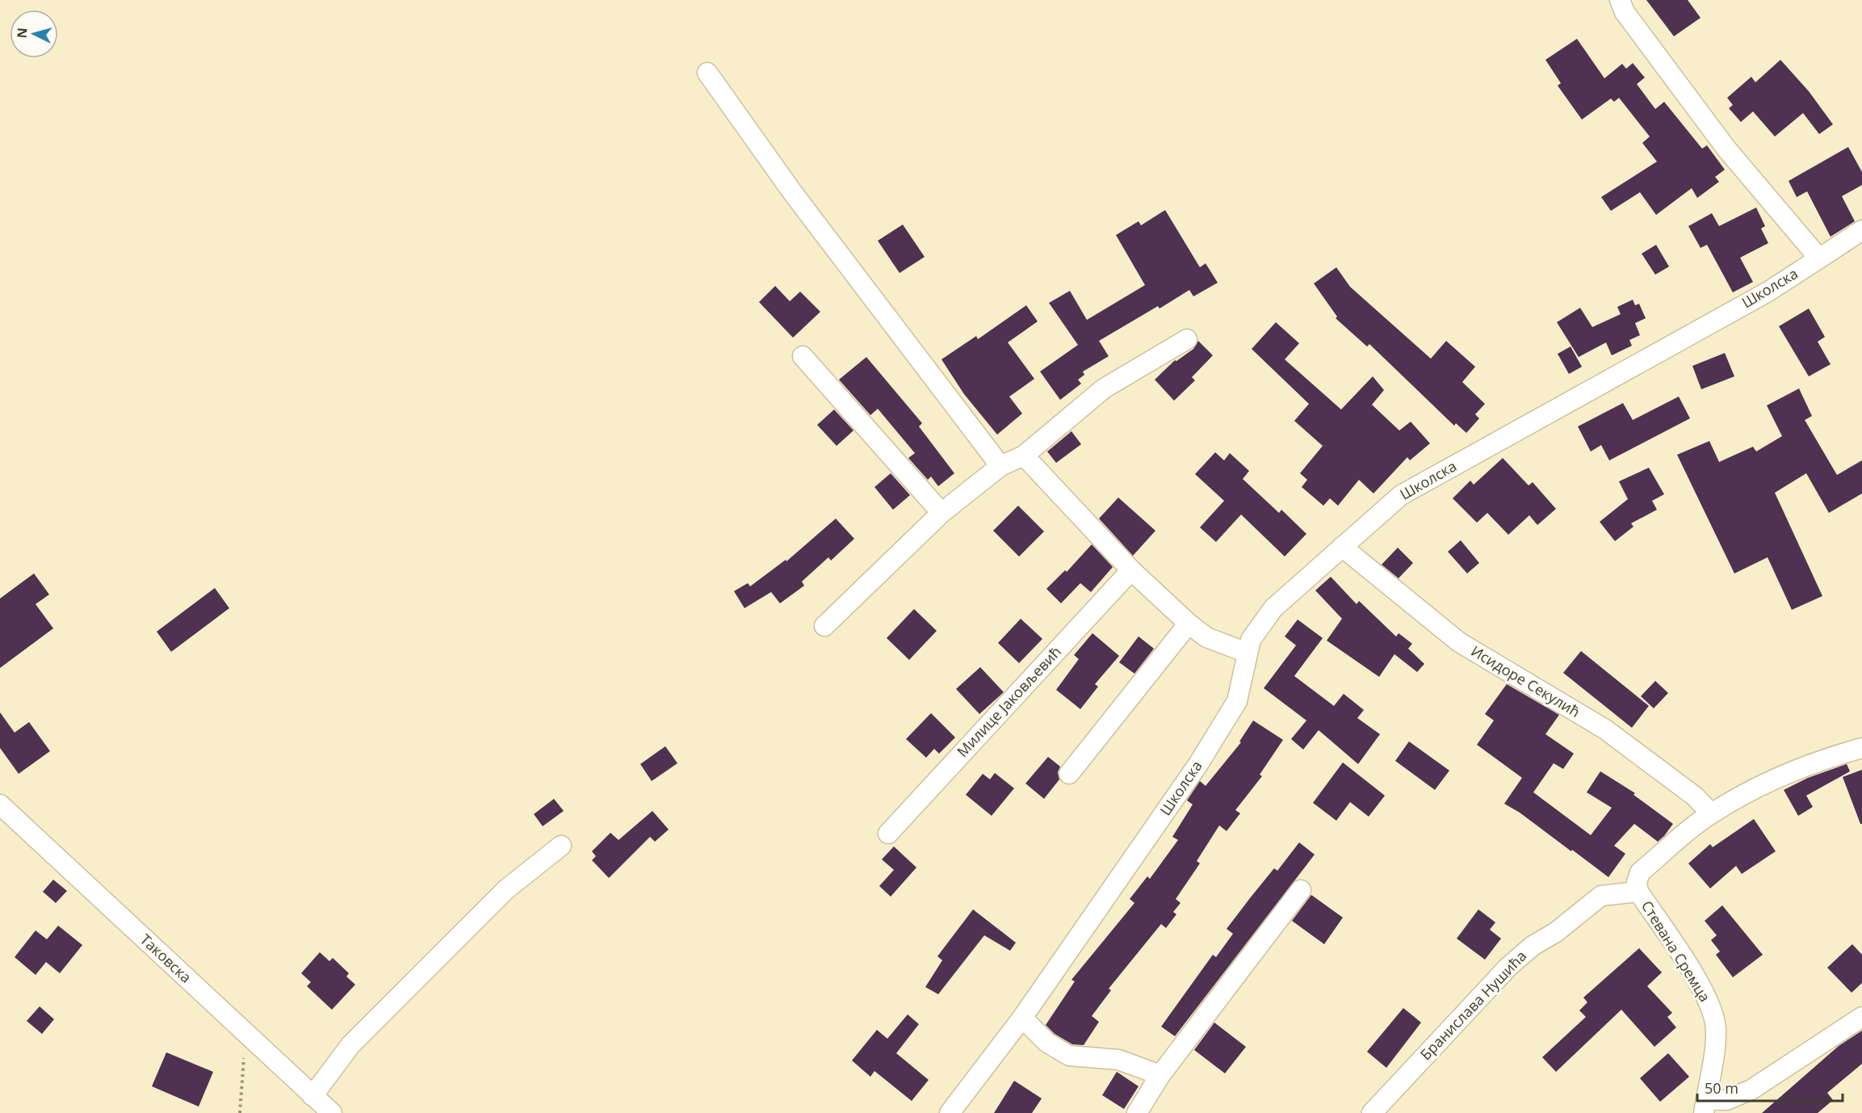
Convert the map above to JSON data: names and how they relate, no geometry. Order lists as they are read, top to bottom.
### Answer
{
  "streets": {
    "street": [
      "Школска",
      "Исидоре Секулић",
      "Милице Јаковљевић",
      "Стевана Сремца",
      "Таковска",
      "Бранислава Нушића"
    ]
  },
  "crossings": [
    ["Школска", "Исидоре Секулић"],
    ["Исидоре Секулић", "Стевана Сремца"],
    ["Стевана Сремца", "Бранислава Нушића"]
  ],
  "scale_bar": "50 m",
  "north": "left"
}
